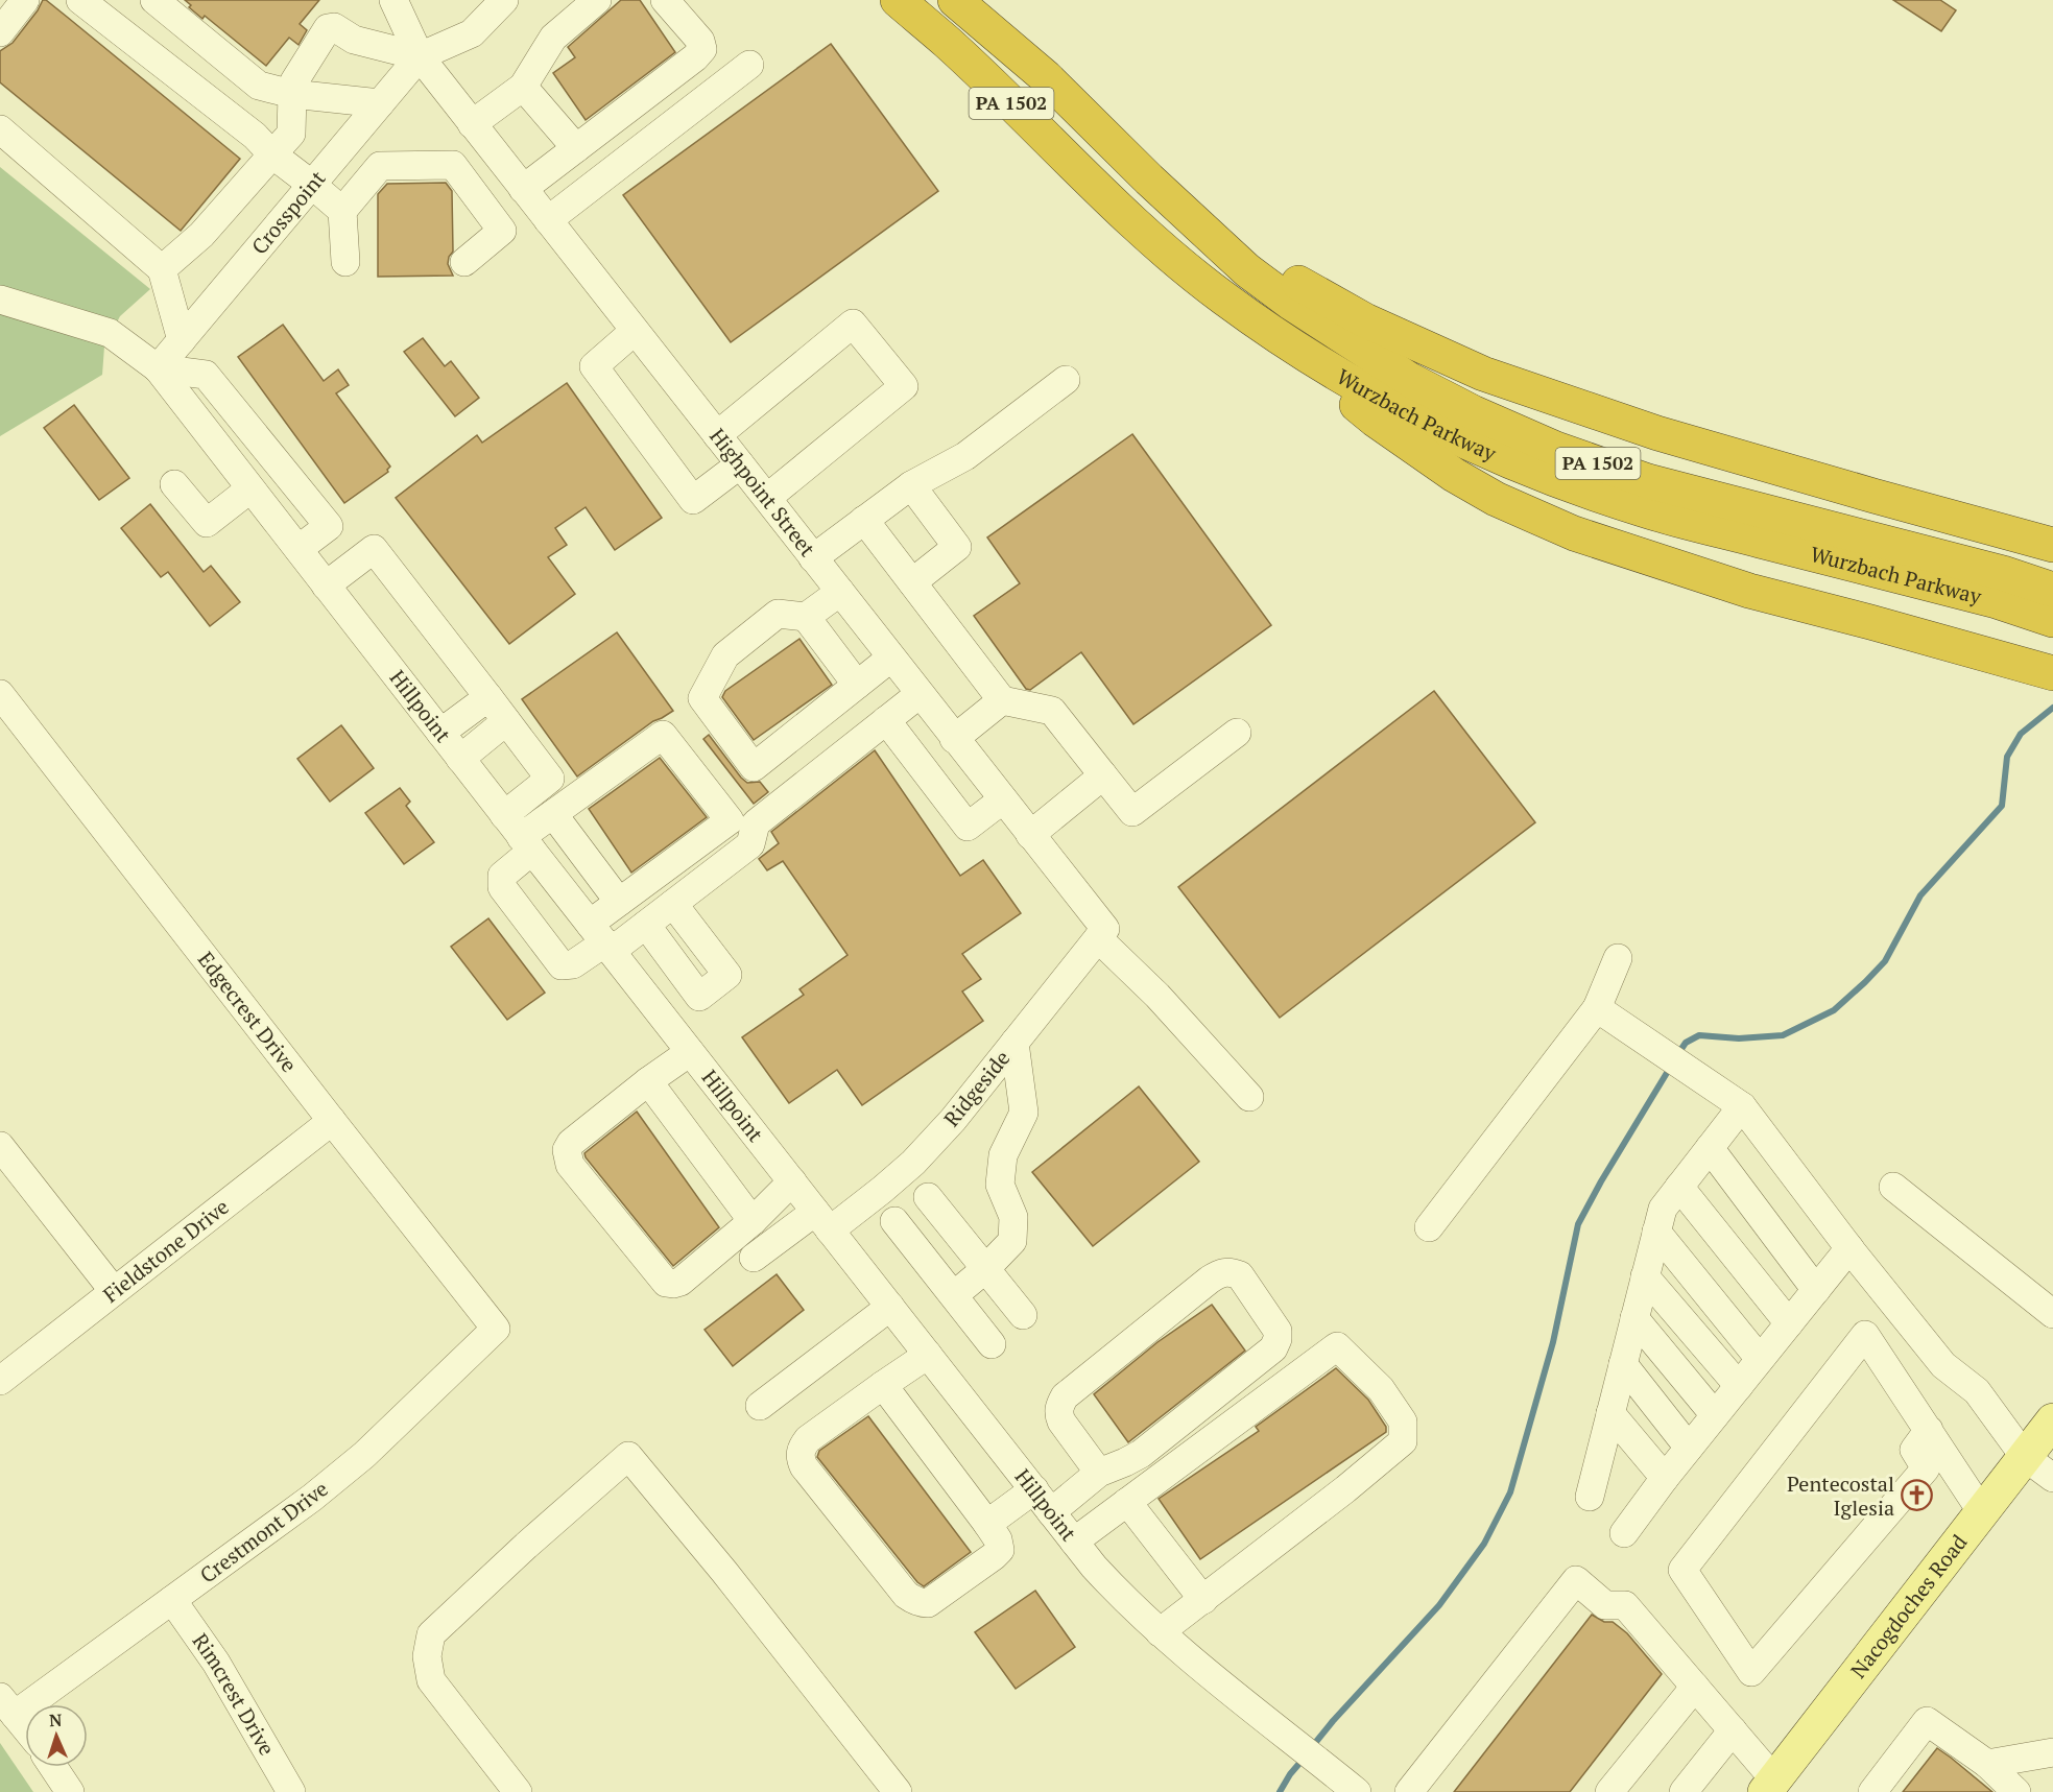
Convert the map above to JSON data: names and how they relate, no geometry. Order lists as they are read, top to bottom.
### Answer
{
  "streets": {
    "highway": ["PA 1502", "Wurzbach Parkway"],
    "main road": ["Nacogdoches Road"],
    "street": [
      "Crosspoint",
      "Highpoint Street",
      "Hillpoint",
      "Edgecrest Drive",
      "Ridgeside",
      "Fieldstone Drive",
      "Crestmont Drive",
      "Rimcrest Drive"
    ]
  },
  "crossings": [
    ["Crosspoint", "Highpoint Street"],
    ["Crosspoint", "Hillpoint"],
    ["Highpoint Street", "Ridgeside"],
    ["Hillpoint", "Ridgeside"],
    ["Edgecrest Drive", "Fieldstone Drive"],
    ["Edgecrest Drive", "Crestmont Drive"],
    ["Crestmont Drive", "Rimcrest Drive"]
  ],
  "places": {
    "church": ["Pentecostal Iglesia"]
  },
  "north": "top"
}
